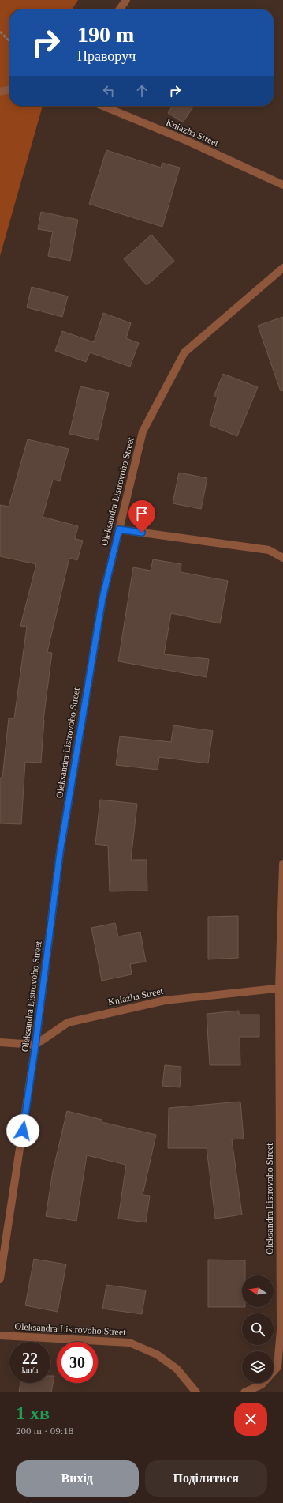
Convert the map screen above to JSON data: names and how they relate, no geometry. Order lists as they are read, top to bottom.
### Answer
{
  "streets": {
    "street": ["Kniazha Street", "Oleksandra Listrovoho Street"]
  },
  "crossings": [
    ["Kniazha Street", "Oleksandra Listrovoho Street"]
  ],
  "north": "left",
  "page": {
    "turn": ["190 m", "Праворуч"],
    "speed": "22 km/h",
    "limit": "30",
    "heading": ["1 хв", "200 m · 09:18"],
    "buttons": ["Вихід", "Поділитися"]
  }
}
